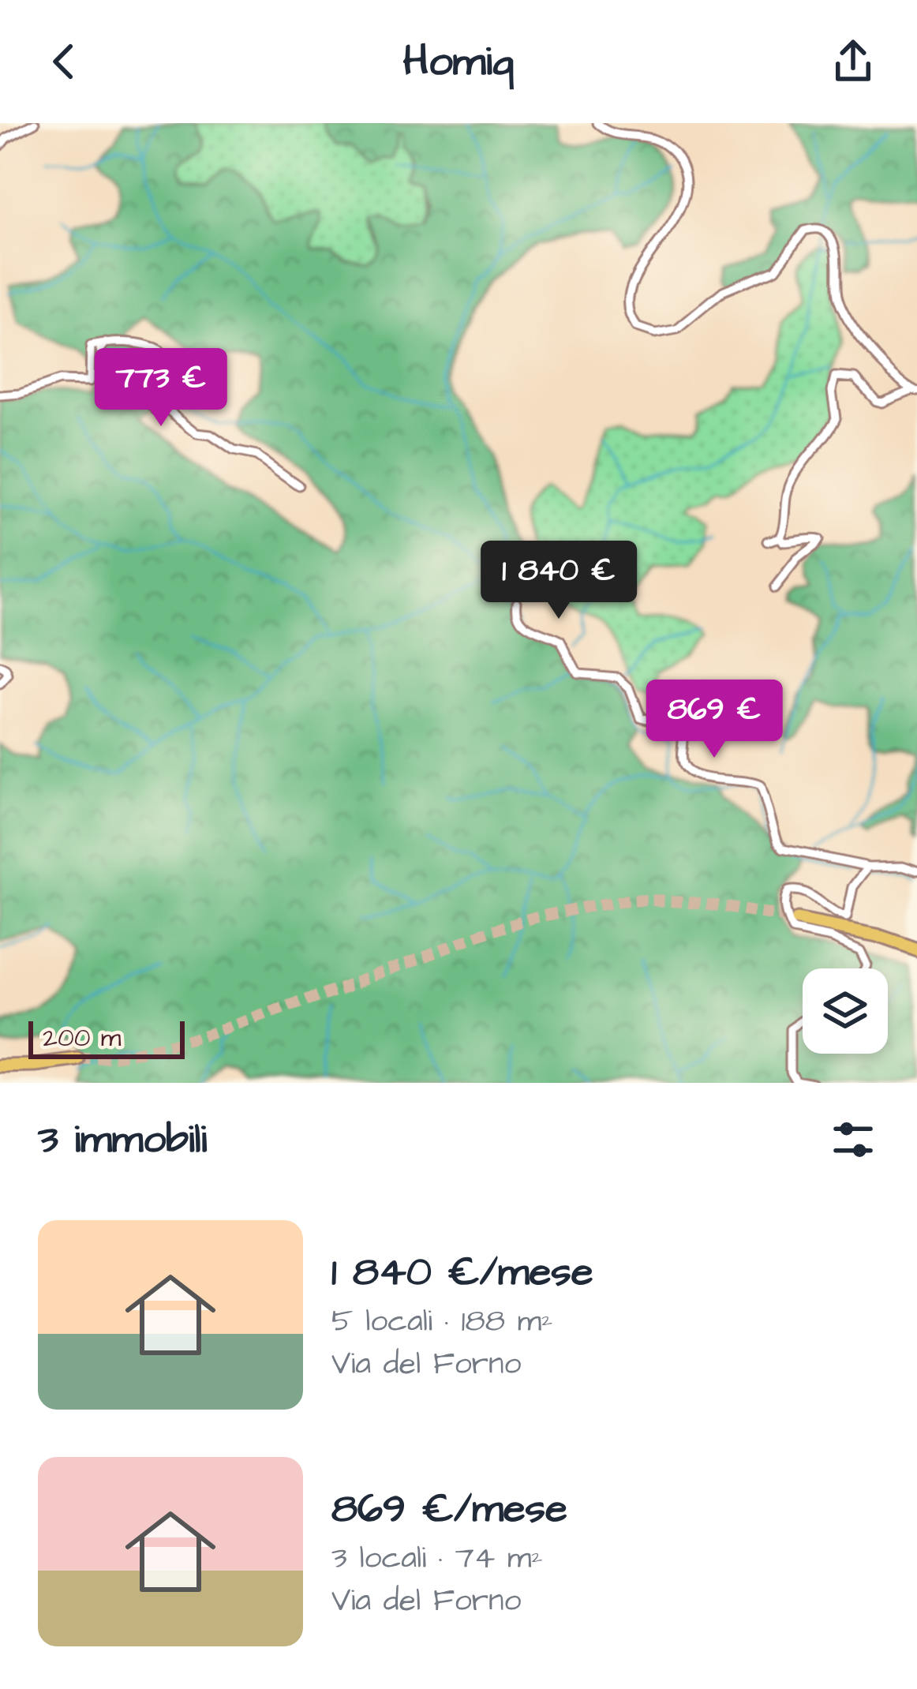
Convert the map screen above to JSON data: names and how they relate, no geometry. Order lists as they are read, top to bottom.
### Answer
{
  "scale_bar": "200 m",
  "page": {
    "header": "Homiq",
    "price": ["773 €", "1 840 €", "869 €"],
    "scale": "200 m",
    "heading": "3 immobili",
    "list": [
      {
        "name": "1 840 €/mese",
        "note": "5 locali · 188 m² · Via del Forno"
      },
      {
        "name": "869 €/mese",
        "note": "3 locali · 74 m² · Via del Forno"
      }
    ]
  }
}
